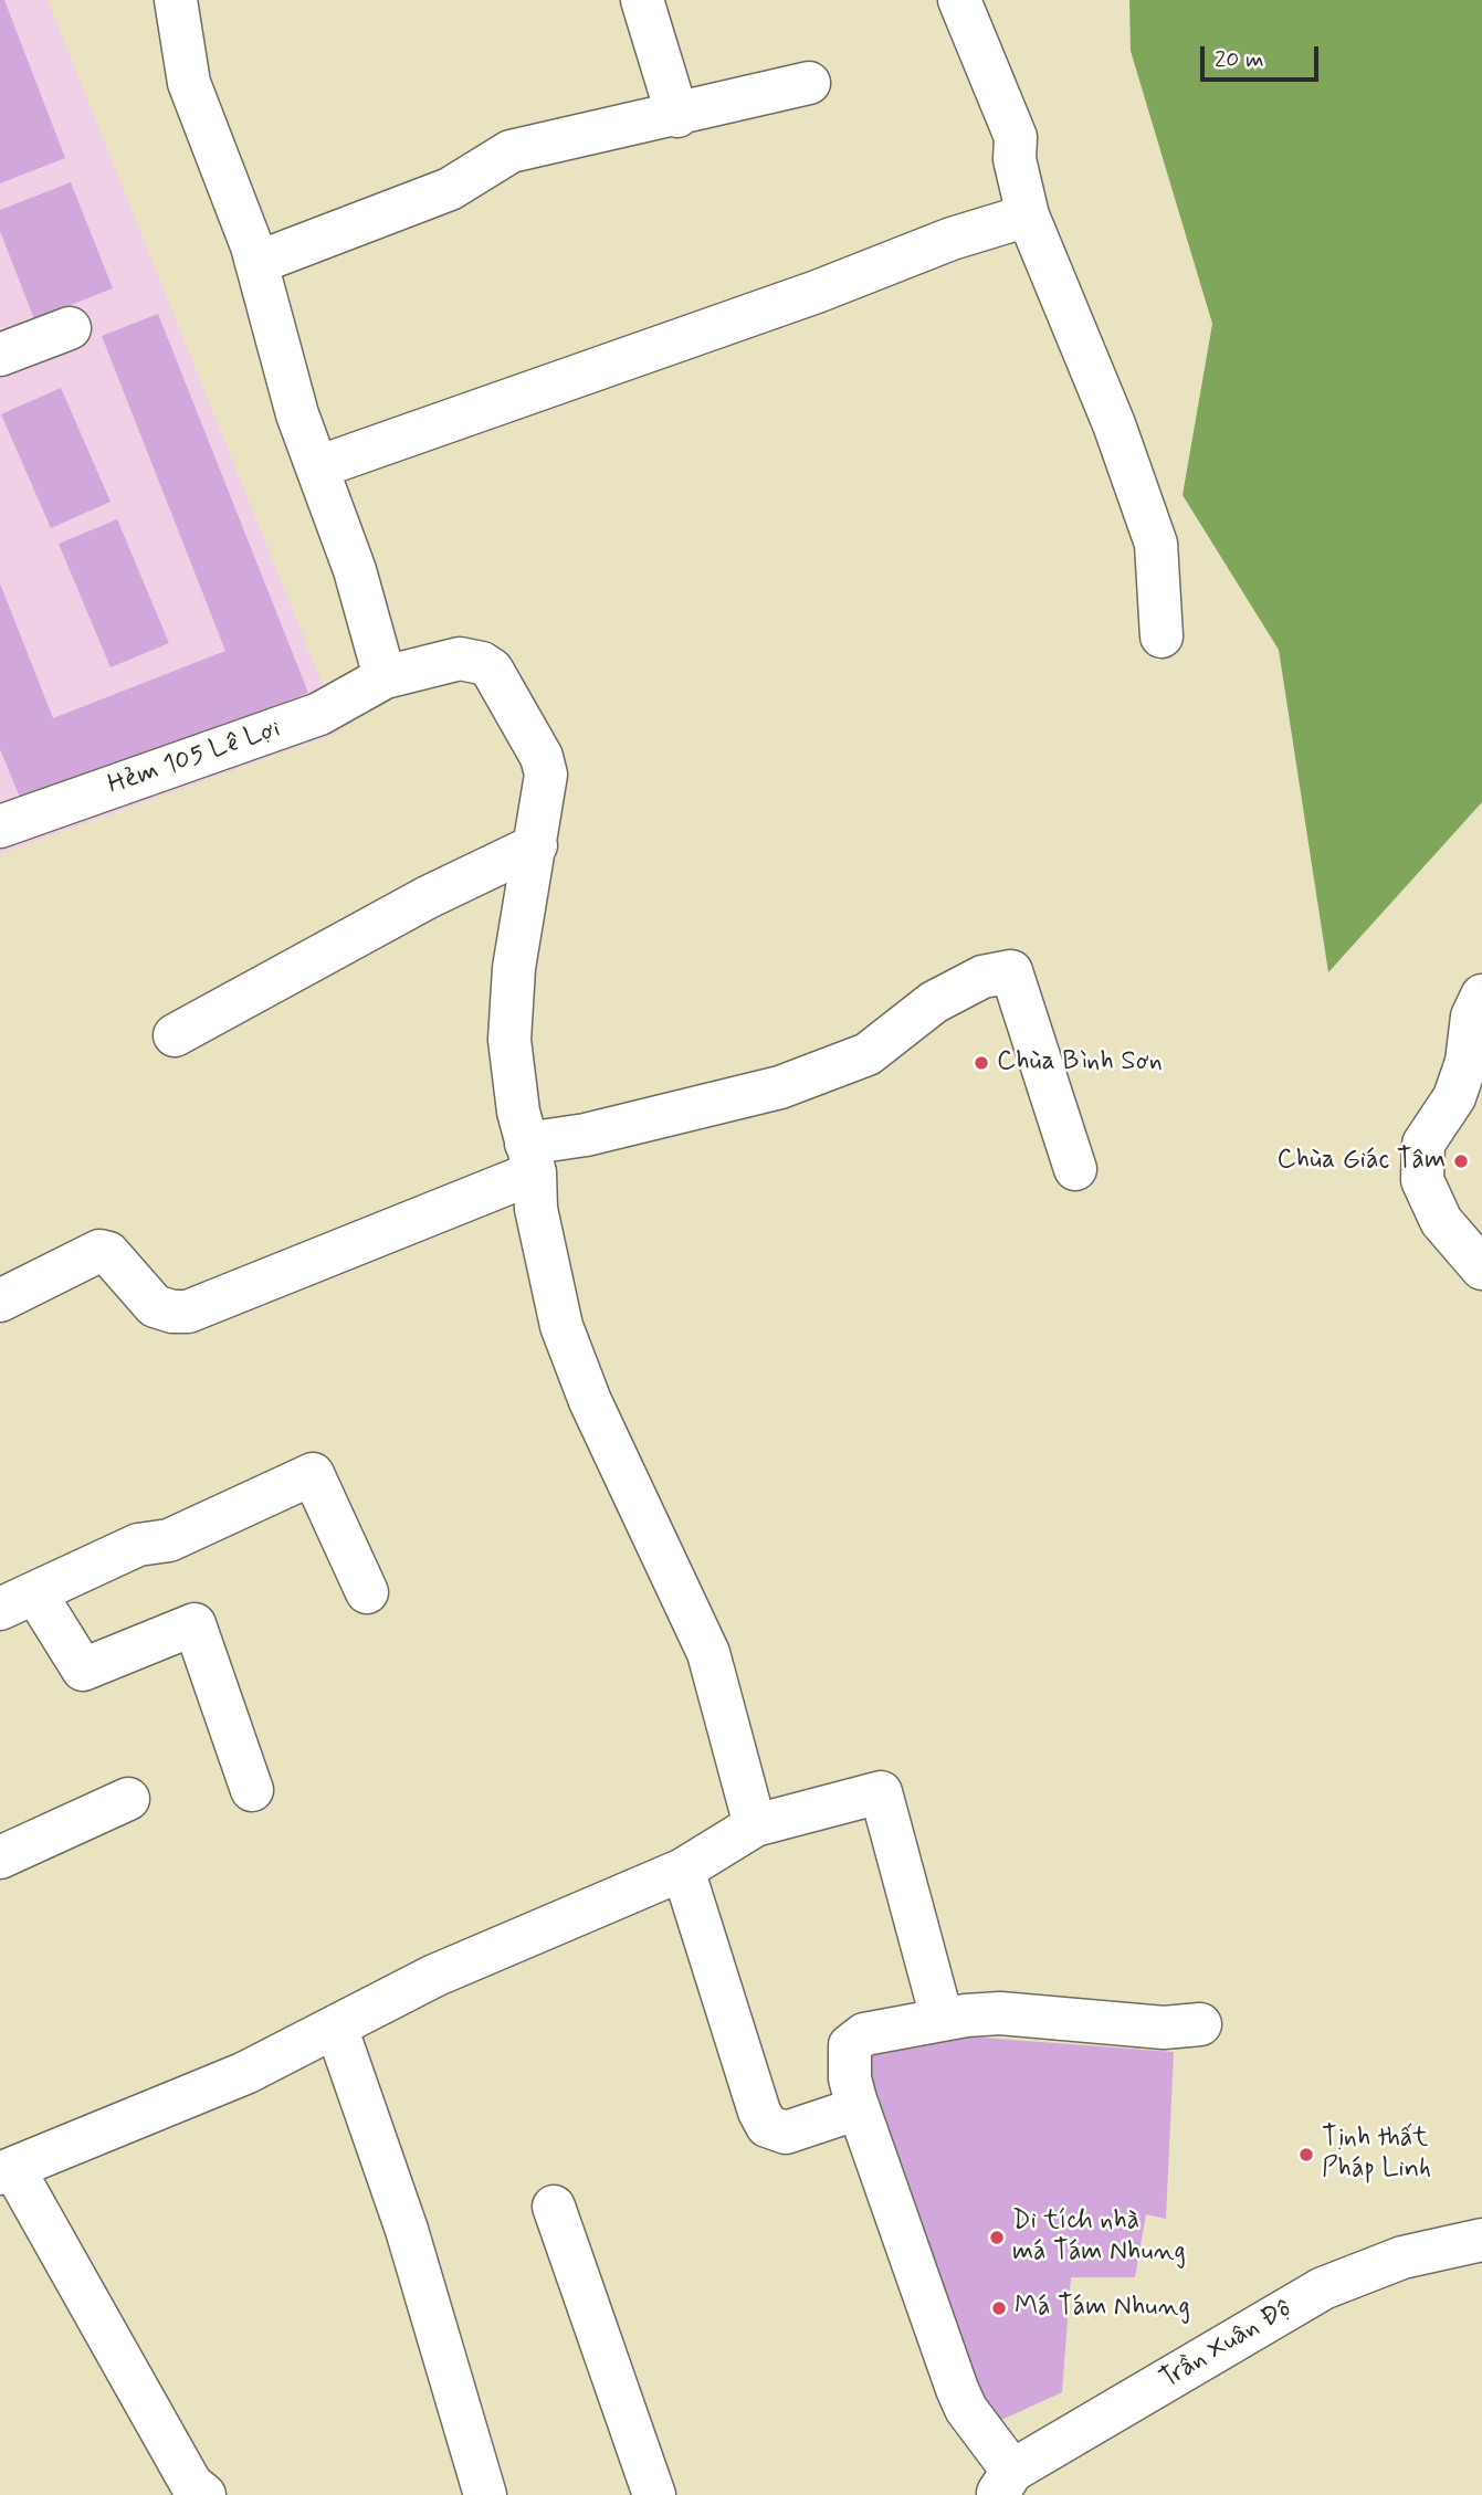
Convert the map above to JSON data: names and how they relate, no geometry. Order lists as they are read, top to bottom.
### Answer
{
  "streets": {
    "street": ["Hẻm 105 Lê Lợi", "Trần Xuân Độ"]
  },
  "places": [
    "Chùa Bình Sơn",
    "Chùa Giác Tâm",
    "Tịnh thất Pháp Linh",
    "Di tích nhà má Tám Nhung",
    "Má Tám Nhung"
  ],
  "scale_bar": "20 m"
}
